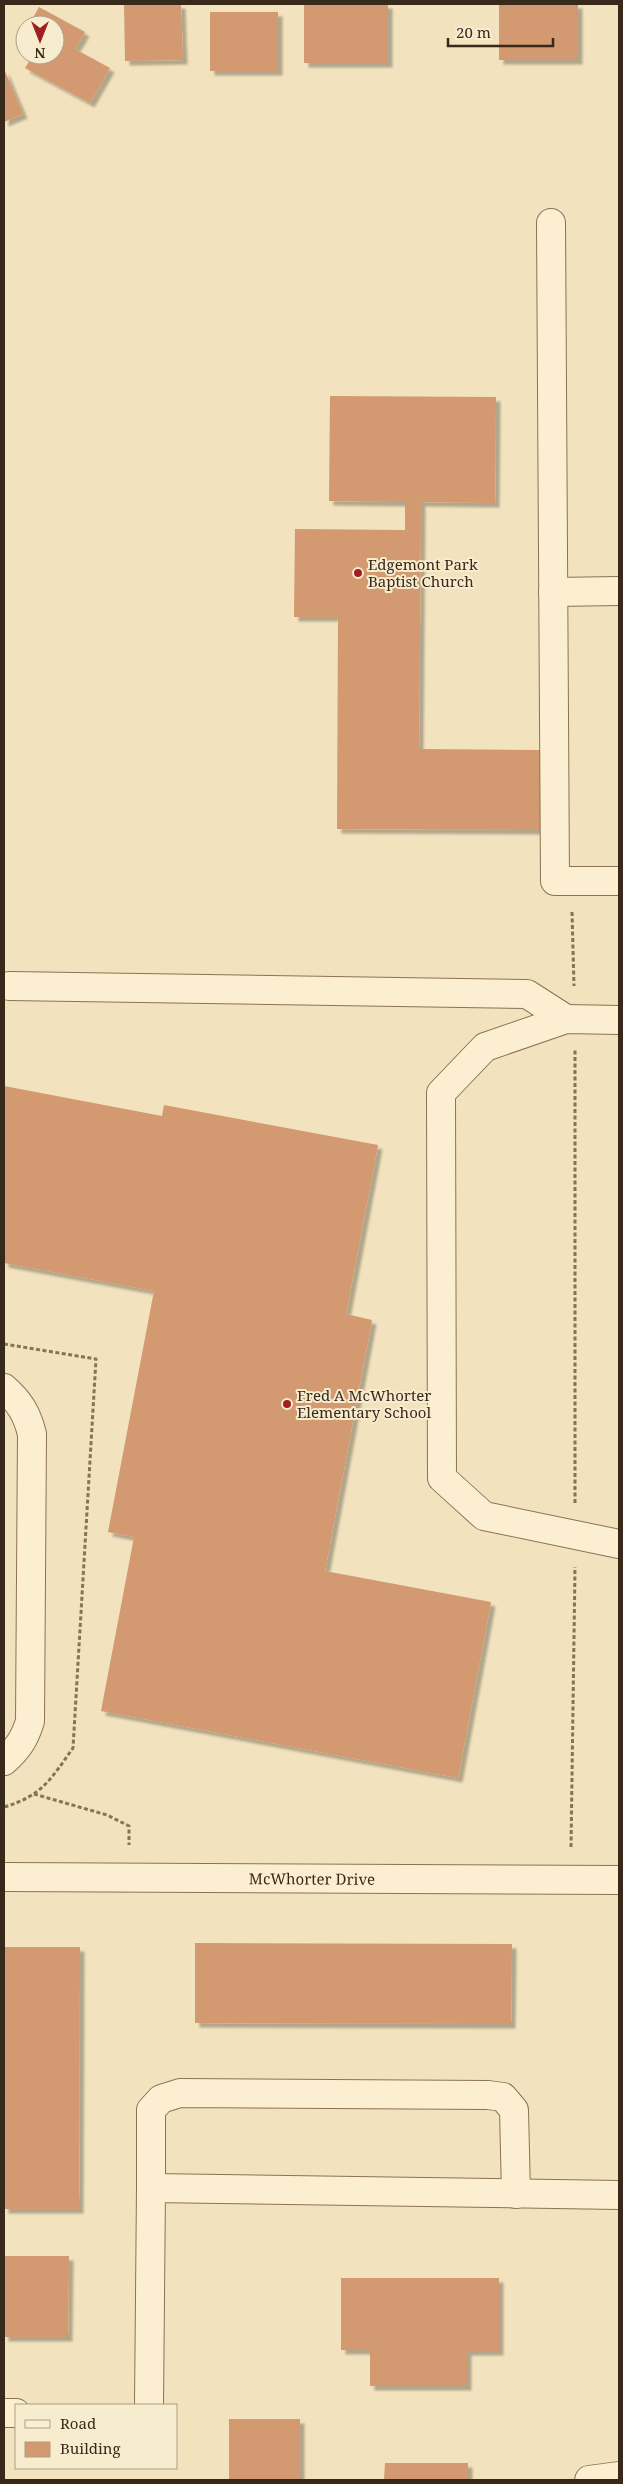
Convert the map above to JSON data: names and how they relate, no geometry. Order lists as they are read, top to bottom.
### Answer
{
  "streets": {
    "street": ["McWhorter Drive"]
  },
  "places": ["Edgemont Park Baptist Church", "Fred A McWhorter Elementary School"],
  "legend": ["Road", "Building"],
  "scale_bar": "20 m",
  "north": "bottom"
}
